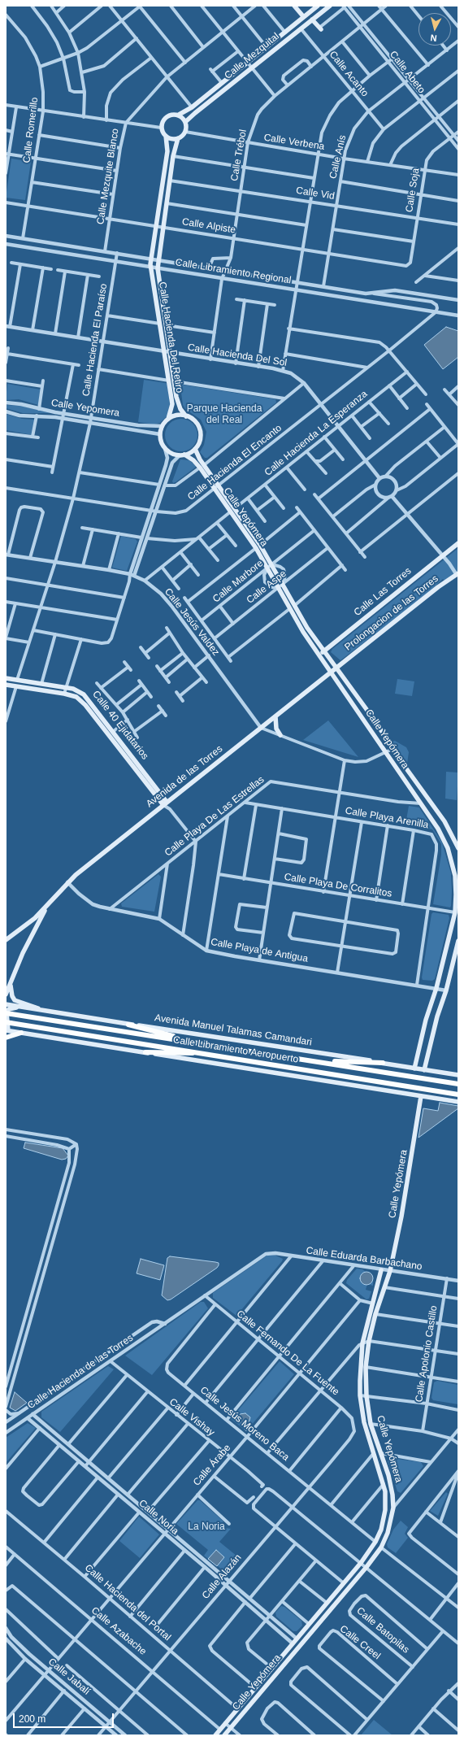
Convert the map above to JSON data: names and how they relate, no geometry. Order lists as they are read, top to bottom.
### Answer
{
  "streets": {
    "highway": ["Calle Libramiento Aeropuerto"],
    "main road": [
      "Calle Mezquital",
      "Calle Hacienda Del Retiro",
      "Calle Yepómera",
      "Calle Las Torres",
      "Prolongacion de las Torres",
      "Calle 40 Ejidatarios",
      "Avenida de las Torres",
      "Avenida Manuel Talamas Camandari"
    ],
    "street": [
      "Calle Abeto",
      "Calle Acanto",
      "Calle Romerillo",
      "Calle Verbena",
      "Calle Trébol",
      "Calle Anís",
      "Calle Mezquite Blanco",
      "Calle Soja",
      "Calle Vid",
      "Calle Alpiste",
      "Calle Libramiento Regional",
      "Calle Hacienda El Paraíso",
      "Calle Hacienda Del Sol",
      "Calle Yepomera",
      "Calle Hacienda La Esperanza",
      "Calle Hacienda El Encanto",
      "Calle Marbore",
      "Calle Aspe",
      "Calle Jesús Valdez",
      "Calle Playa De Las Estrellas",
      "Calle Playa Arenilla",
      "Calle Playa De Corralitos",
      "Calle Playa de Antigua",
      "Calle Eduarda Barbachano",
      "Calle Fernando De La Fuente",
      "Calle Apolonio Castillo",
      "Calle Hacienda de las Torres",
      "Calle Vishay",
      "Calle Jesús Moreno Baca",
      "Calle Árabe",
      "Calle Noria",
      "Calle Alazán",
      "Calle Hacienda del Portal",
      "Calle Batopilas",
      "Calle Azabache",
      "Calle Creel",
      "Calle Jabalí"
    ]
  },
  "crossings": [
    ["Calle Mezquital", "Calle Acanto"],
    ["Calle Mezquital", "Calle Verbena"],
    ["Calle Abeto", "Calle Trébol"],
    ["Calle Abeto", "Calle Anís"],
    ["Calle Abeto", "Calle Soja"],
    ["Calle Acanto", "Calle Trébol"],
    ["Calle Acanto", "Calle Anís"],
    ["Calle Romerillo", "Calle Alpiste"],
    ["Calle Romerillo", "Calle Libramiento Regional"],
    ["Calle Verbena", "Calle Trébol"],
    ["Calle Verbena", "Calle Anís"],
    ["Calle Verbena", "Calle Soja"],
    ["Calle Trébol", "Calle Vid"],
    ["Calle Trébol", "Calle Alpiste"],
    ["Calle Trébol", "Calle Libramiento Regional"],
    ["Calle Trébol", "Calle Hacienda Del Sol"],
    ["Calle Anís", "Calle Vid"],
    ["Calle Anís", "Calle Alpiste"],
    ["Calle Anís", "Calle Libramiento Regional"],
    ["Calle Mezquite Blanco", "Calle Alpiste"],
    ["Calle Mezquite Blanco", "Calle Libramiento Regional"],
    ["Calle Soja", "Calle Vid"],
    ["Calle Soja", "Calle Alpiste"],
    ["Calle Libramiento Regional", "Calle Hacienda Del Retiro"],
    ["Calle Libramiento Regional", "Calle Hacienda El Paraíso"],
    ["Calle Libramiento Regional", "Calle Hacienda El Encanto"],
    ["Calle Hacienda Del Retiro", "Calle Hacienda Del Sol"],
    ["Calle Hacienda Del Retiro", "Calle Yepomera"],
    ["Calle Hacienda Del Retiro", "Calle Yepómera"],
    ["Calle Hacienda El Paraíso", "Calle Hacienda Del Sol"],
    ["Calle Hacienda El Paraíso", "Calle Yepomera"],
    ["Calle Hacienda El Paraíso", "Calle Hacienda El Encanto"],
    ["Calle Hacienda El Paraíso", "Calle Jesús Valdez"],
    ["Calle Hacienda El Paraíso", "Calle 40 Ejidatarios"],
    ["Calle Hacienda Del Sol", "Calle Hacienda La Esperanza"],
    ["Calle Hacienda Del Sol", "Calle Hacienda El Encanto"],
    ["Calle Yepomera", "Calle Yepómera"],
    ["Calle Hacienda La Esperanza", "Calle Yepómera"],
    ["Calle Hacienda La Esperanza", "Calle Jesús Valdez"],
    ["Calle Hacienda El Encanto", "Calle Yepómera"],
    ["Calle Yepómera", "Calle Marbore"],
    ["Calle Yepómera", "Calle Aspe"],
    ["Calle Yepómera", "Calle Las Torres"],
    ["Calle Yepómera", "Prolongacion de las Torres"],
    ["Calle Yepómera", "Avenida de las Torres"],
    ["Calle Yepómera", "Calle Playa De Las Estrellas"],
    ["Calle Yepómera", "Calle Playa De Corralitos"],
    ["Calle Yepómera", "Calle Playa de Antigua"],
    ["Calle Yepómera", "Avenida Manuel Talamas Camandari"],
    ["Calle Yepómera", "Calle Eduarda Barbachano"],
    ["Calle Yepómera", "Calle Jesús Moreno Baca"],
    ["Calle Yepómera", "Calle Noria"],
    ["Calle Yepómera", "Calle Hacienda del Portal"],
    ["Calle Yepómera", "Calle Azabache"],
    ["Prolongacion de las Torres", "Avenida de las Torres"],
    ["Calle Jesús Valdez", "Avenida de las Torres"],
    ["Calle 40 Ejidatarios", "Avenida de las Torres"],
    ["Avenida de las Torres", "Calle Playa de Antigua"],
    ["Calle Playa De Las Estrellas", "Calle Playa Arenilla"],
    ["Calle Playa De Las Estrellas", "Calle Playa de Antigua"],
    ["Calle Playa Arenilla", "Calle Playa De Corralitos"],
    ["Calle Playa Arenilla", "Calle Playa de Antigua"],
    ["Calle Eduarda Barbachano", "Calle Apolonio Castillo"],
    ["Calle Eduarda Barbachano", "Calle Hacienda de las Torres"],
    ["Calle Fernando De La Fuente", "Calle Hacienda de las Torres"],
    ["Calle Fernando De La Fuente", "Calle Jesús Moreno Baca"],
    ["Calle Fernando De La Fuente", "Calle Árabe"],
    ["Calle Fernando De La Fuente", "Calle Alazán"],
    ["Calle Hacienda de las Torres", "Calle Vishay"],
    ["Calle Hacienda de las Torres", "Calle Noria"],
    ["Calle Vishay", "Calle Árabe"],
    ["Calle Jesús Moreno Baca", "Calle Árabe"],
    ["Calle Jesús Moreno Baca", "Calle Alazán"],
    ["Calle Árabe", "Calle Noria"],
    ["Calle Árabe", "Calle Hacienda del Portal"],
    ["Calle Árabe", "Calle Azabache"],
    ["Calle Árabe", "Calle Jabalí"],
    ["Calle Noria", "Calle Alazán"],
    ["Calle Alazán", "Calle Hacienda del Portal"],
    ["Calle Alazán", "Calle Azabache"],
    ["Calle Alazán", "Calle Jabalí"]
  ],
  "parks": ["Parque Hacienda del Real", "La Noria"],
  "scale_bar": "200 m",
  "north": "bottom"
}
